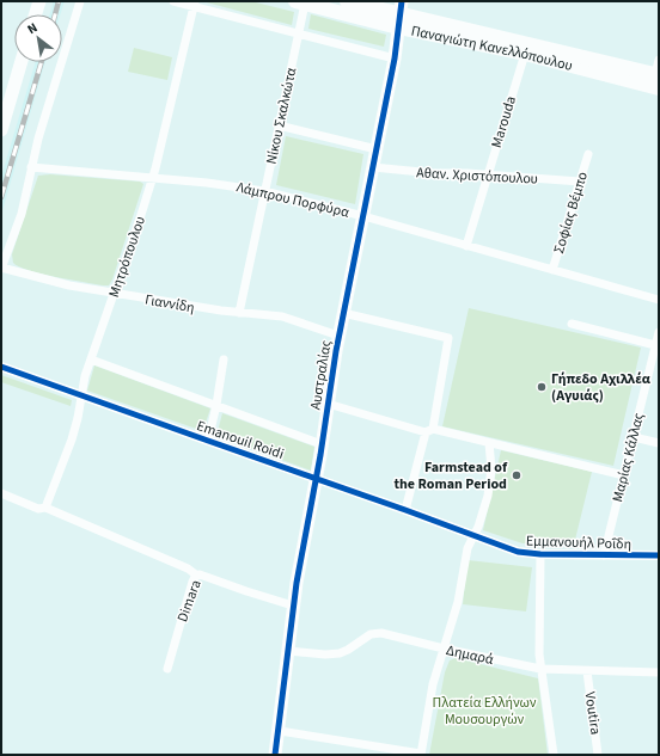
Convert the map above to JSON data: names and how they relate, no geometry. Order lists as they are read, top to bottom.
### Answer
{
  "streets": {
    "main road": ["Παναγιώτη Κανελλόπουλου", "Αυστραλίας"],
    "street": [
      "Νίκου Σκαλκώτα",
      "Marouda",
      "Αθαν. Χριστόπουλου",
      "Λάμπρου Πορφύρα",
      "Σοφίας Βέμπο",
      "Μητρόπουλου",
      "Γιαννίδη",
      "Emanouil Roidi",
      "Μαρίας Κάλλας",
      "Εμμανουήλ Ροΐδη",
      "Dimara",
      "Δημαρά",
      "Voutira"
    ]
  },
  "crossings": [
    ["Παναγιώτη Κανελλόπουλου", "Νίκου Σκαλκώτα"],
    ["Παναγιώτη Κανελλόπουλου", "Marouda"],
    ["Παναγιώτη Κανελλόπουλου", "Αυστραλίας"],
    ["Νίκου Σκαλκώτα", "Λάμπρου Πορφύρα"],
    ["Νίκου Σκαλκώτα", "Γιαννίδη"],
    ["Marouda", "Αθαν. Χριστόπουλου"],
    ["Marouda", "Λάμπρου Πορφύρα"],
    ["Αθαν. Χριστόπουλου", "Σοφίας Βέμπο"],
    ["Αθαν. Χριστόπουλου", "Αυστραλίας"],
    ["Λάμπρου Πορφύρα", "Σοφίας Βέμπο"],
    ["Λάμπρου Πορφύρα", "Μητρόπουλου"],
    ["Λάμπρου Πορφύρα", "Αυστραλίας"],
    ["Μητρόπουλου", "Γιαννίδη"],
    ["Μητρόπουλου", "Emanouil Roidi"],
    ["Γιαννίδη", "Αυστραλίας"],
    ["Αυστραλίας", "Emanouil Roidi"],
    ["Αυστραλίας", "Dimara"],
    ["Αυστραλίας", "Δημαρά"],
    ["Emanouil Roidi", "Εμμανουήλ Ροΐδη"],
    ["Μαρίας Κάλλας", "Εμμανουήλ Ροΐδη"],
    ["Δημαρά", "Voutira"]
  ],
  "parks": ["Πλατεία Ελλήνων Μουσουργών"],
  "places": ["Γήπεδο Αχιλλέα (Αγυιάς)", "Farmstead of the Roman Period"],
  "north": "top left"
}
